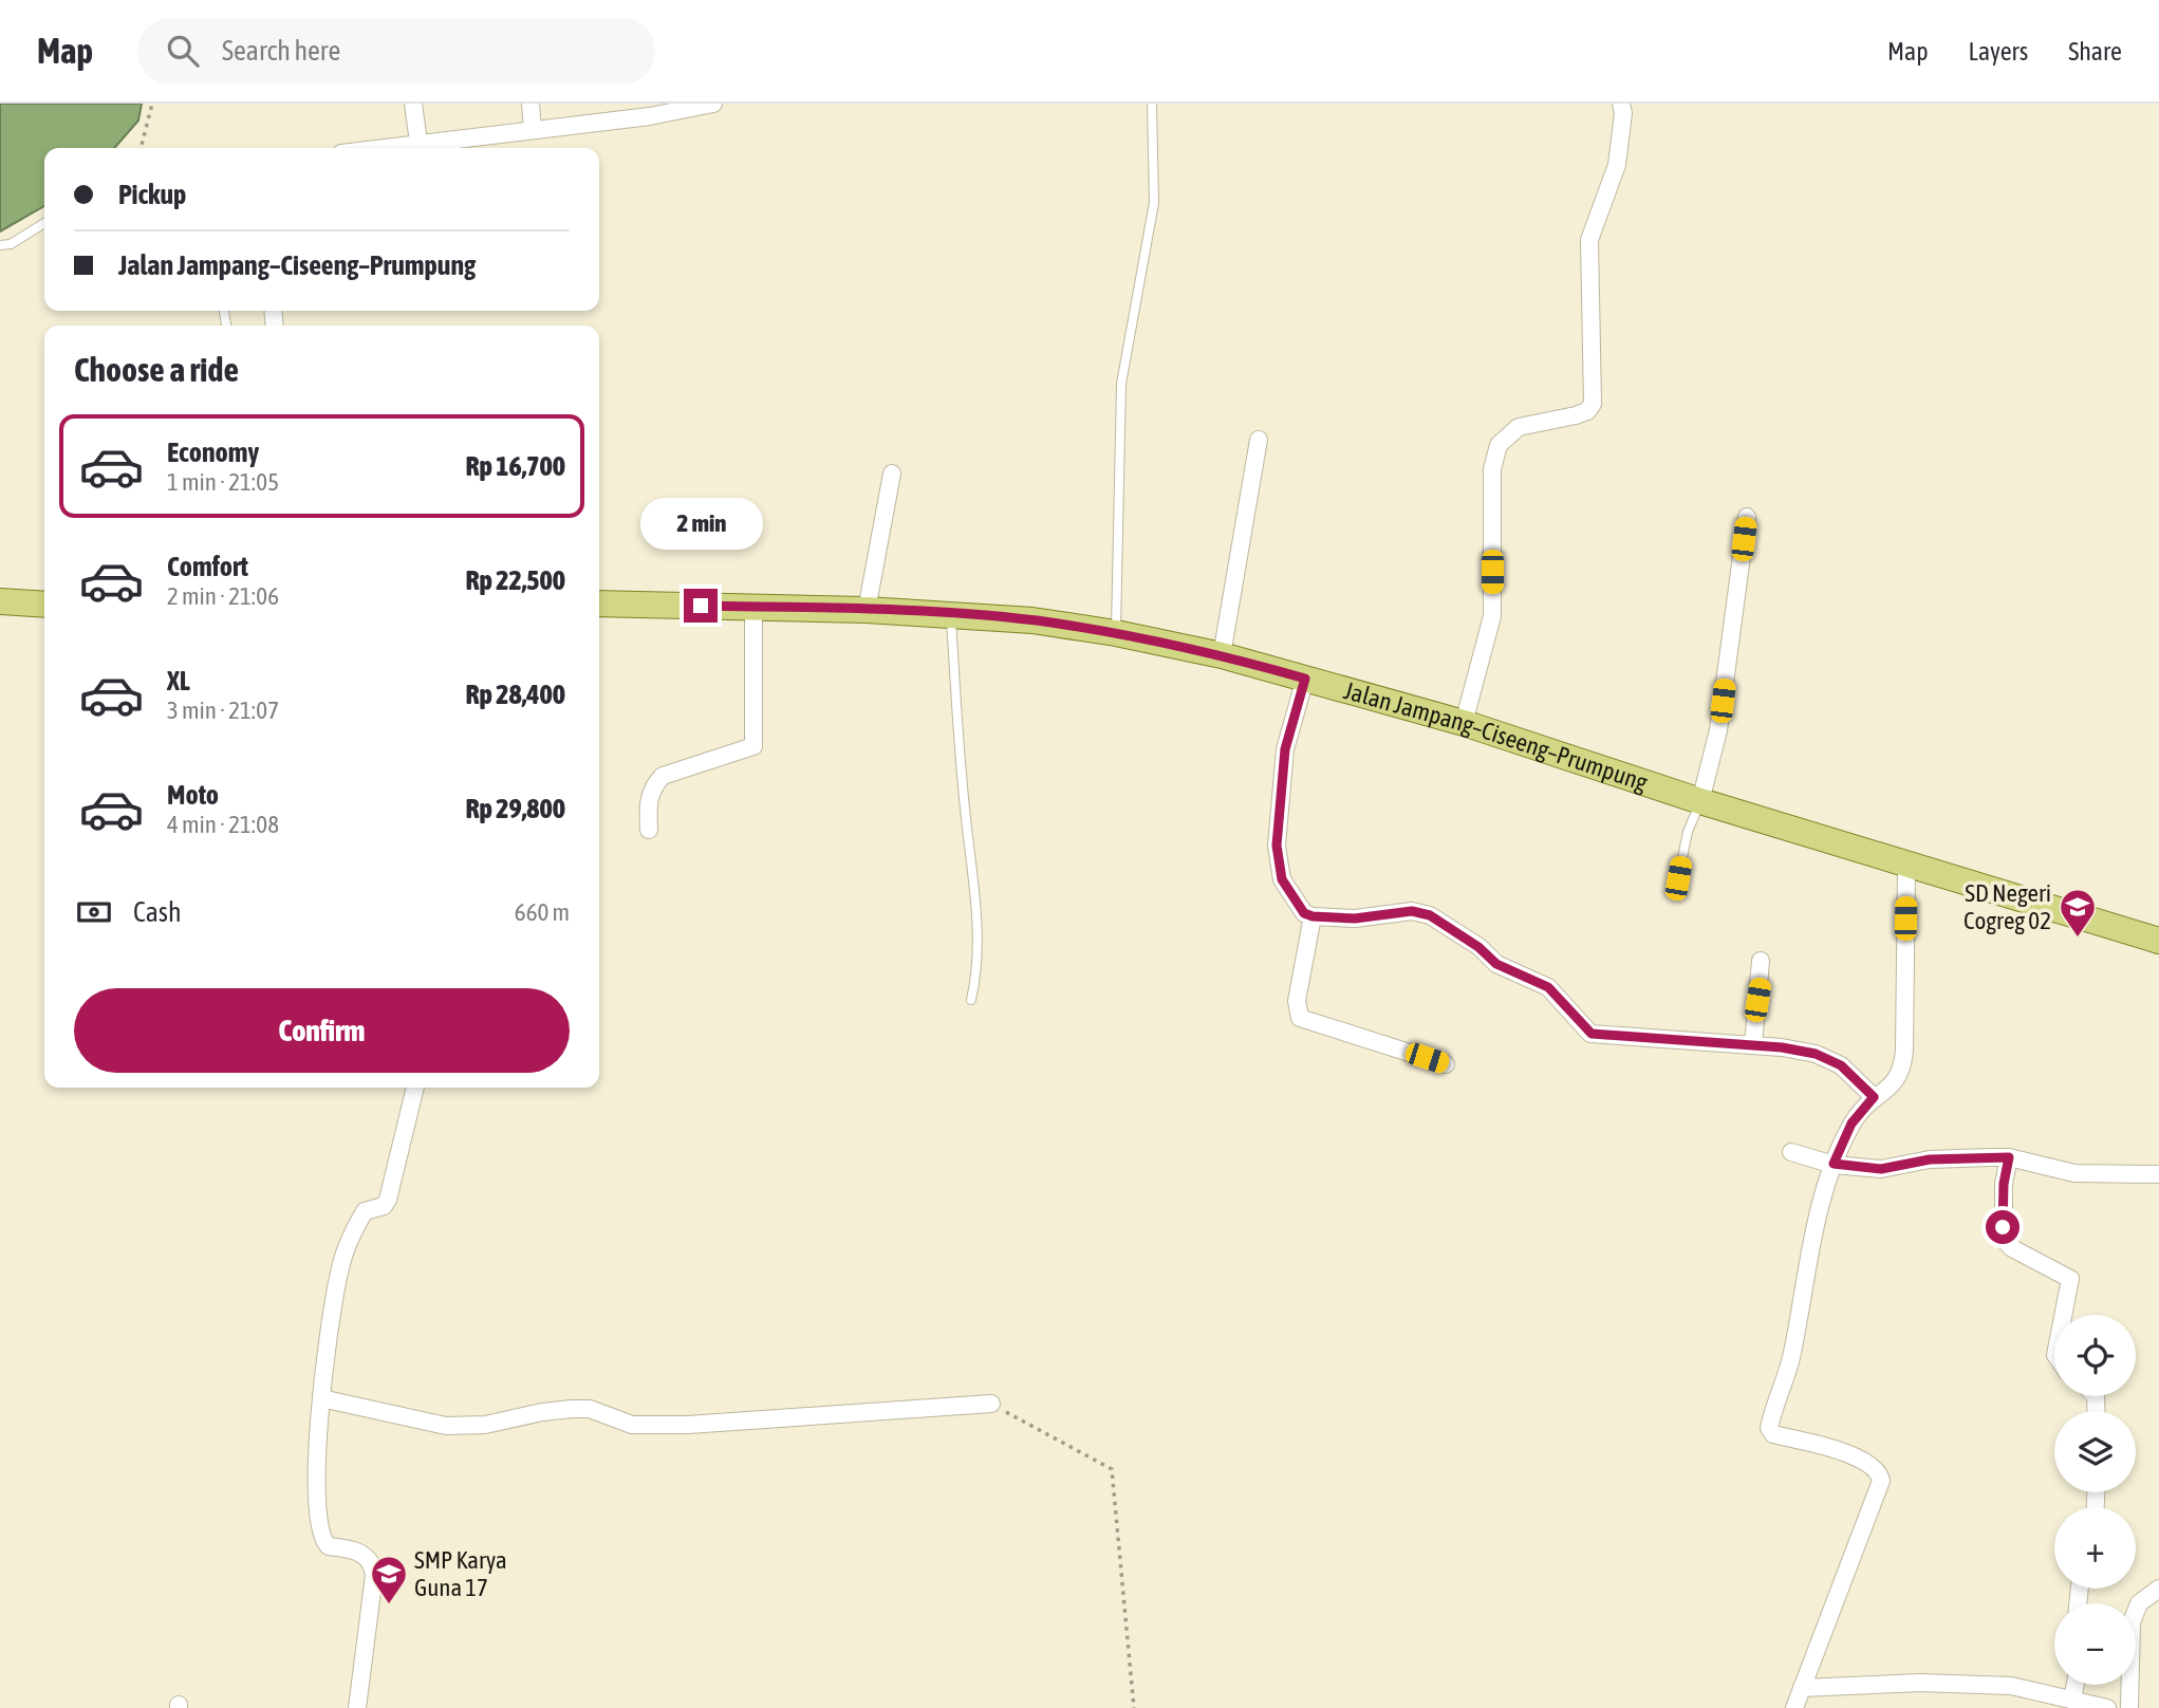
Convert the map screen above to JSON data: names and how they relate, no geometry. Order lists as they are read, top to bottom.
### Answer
{
  "streets": {
    "main road": ["Jalan Jampang–Ciseeng–Prumpung"]
  },
  "places": {
    "school or university": ["SD Negeri Cogreg 02", "SMP Karya Guna 17"]
  },
  "page": {
    "header": "Map",
    "search": "Search here",
    "nav": ["Map", "Layers", "Share"],
    "banner": ["Pickup", "Jalan Jampang–Ciseeng–Prumpung"],
    "heading": "Choose a ride",
    "list": [
      {
        "name": "Economy",
        "note": "1 min · 21:05",
        "value": "Rp 16,700"
      },
      {
        "name": "Comfort",
        "note": "2 min · 21:06",
        "value": "Rp 22,500"
      },
      {
        "name": "XL",
        "note": "3 min · 21:07",
        "value": "Rp 28,400"
      },
      {
        "name": "Moto",
        "note": "4 min · 21:08",
        "value": "Rp 29,800"
      }
    ],
    "bubble": "2 min",
    "pay": ["Cash", "660 m"],
    "buttons": "Confirm",
    "map_buttons": ["+", "−"]
  }
}
